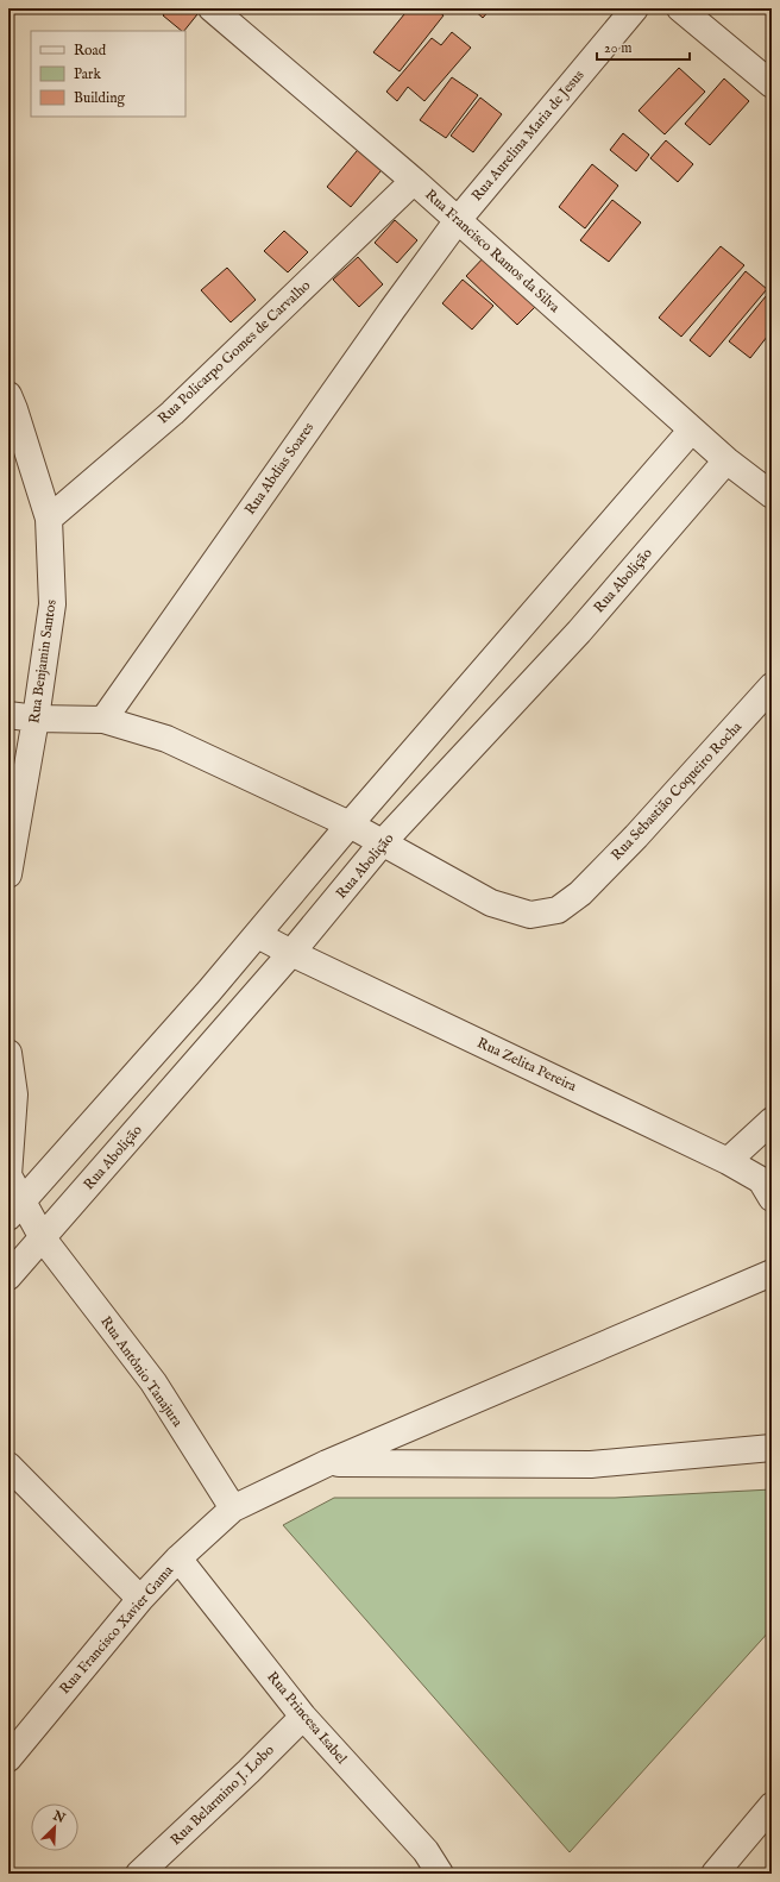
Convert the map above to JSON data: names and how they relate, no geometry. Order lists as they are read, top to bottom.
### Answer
{
  "streets": {
    "street": [
      "Rua Aurelina Maria de Jesus",
      "Rua Francisco Ramos da Silva",
      "Rua Policarpo Gomes de Carvalho",
      "Rua Abdias Soares",
      "Rua Abolição",
      "Rua Benjamin Santos",
      "Rua Sebastião Coqueiro Rocha",
      "Rua Zelita Pereira",
      "Rua Antônio Tanajura",
      "Rua Francisco Xavier Gama",
      "Rua Princesa Isabel",
      "Rua Belarmino J. Lobo"
    ]
  },
  "crossings": [
    ["Rua Aurelina Maria de Jesus", "Rua Francisco Ramos da Silva"],
    ["Rua Aurelina Maria de Jesus", "Rua Abdias Soares"],
    ["Rua Francisco Ramos da Silva", "Rua Policarpo Gomes de Carvalho"],
    ["Rua Francisco Ramos da Silva", "Rua Abdias Soares"],
    ["Rua Francisco Ramos da Silva", "Rua Abolição"],
    ["Rua Policarpo Gomes de Carvalho", "Rua Benjamin Santos"],
    ["Rua Abolição", "Rua Sebastião Coqueiro Rocha"],
    ["Rua Abolição", "Rua Zelita Pereira"],
    ["Rua Abolição", "Rua Antônio Tanajura"],
    ["Rua Antônio Tanajura", "Rua Francisco Xavier Gama"],
    ["Rua Francisco Xavier Gama", "Rua Princesa Isabel"],
    ["Rua Princesa Isabel", "Rua Belarmino J. Lobo"]
  ],
  "legend": ["Road", "Park", "Building"],
  "scale_bar": "20 m",
  "north": "top right"
}
